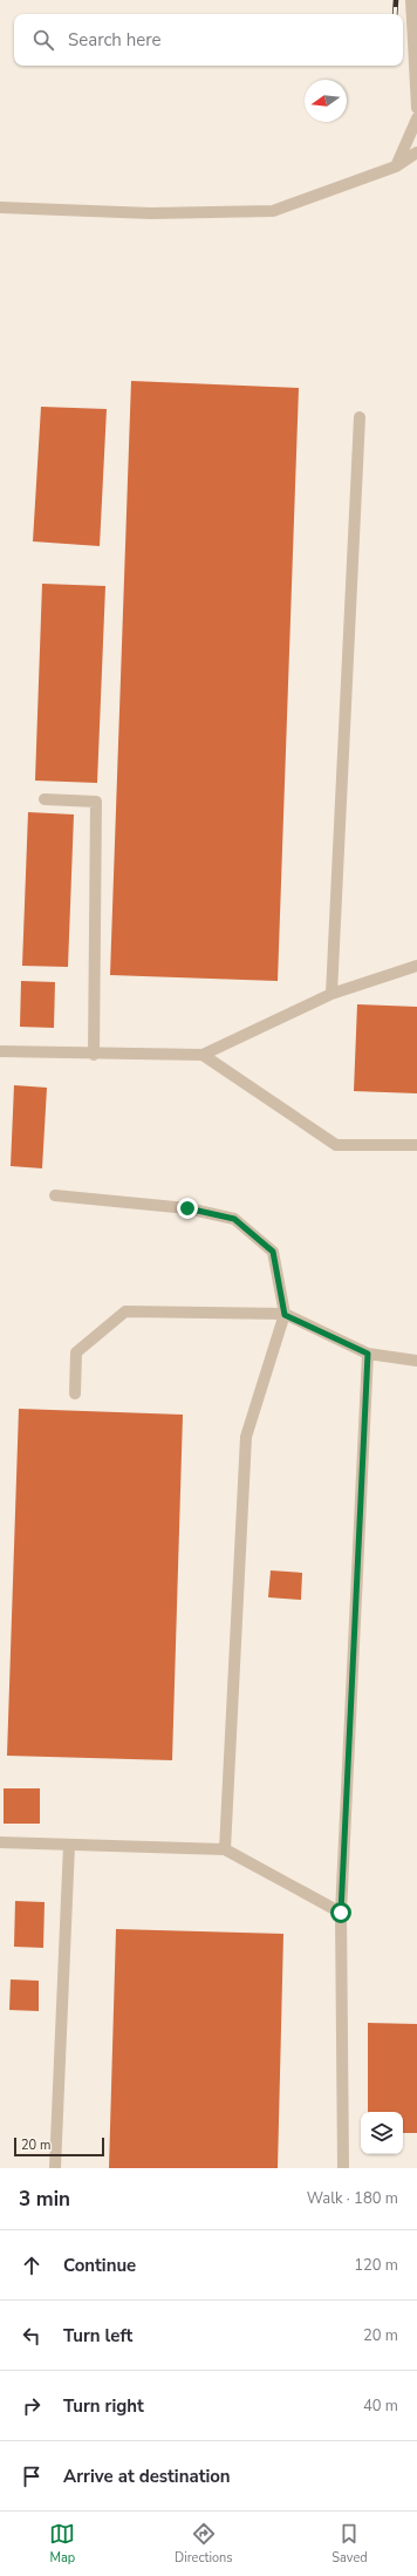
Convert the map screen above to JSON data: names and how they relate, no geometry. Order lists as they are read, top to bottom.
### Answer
{
  "scale_bar": "20 m",
  "north": "left",
  "page": {
    "search": "Search here",
    "scale": "20 m",
    "heading": ["3 min", "Walk · 180 m"],
    "list": [
      ["Continue", "120 m"],
      ["Turn left", "20 m"],
      ["Turn right", "40 m"],
      "Arrive at destination"
    ],
    "nav": ["Map", "Directions", "Saved"]
  }
}
